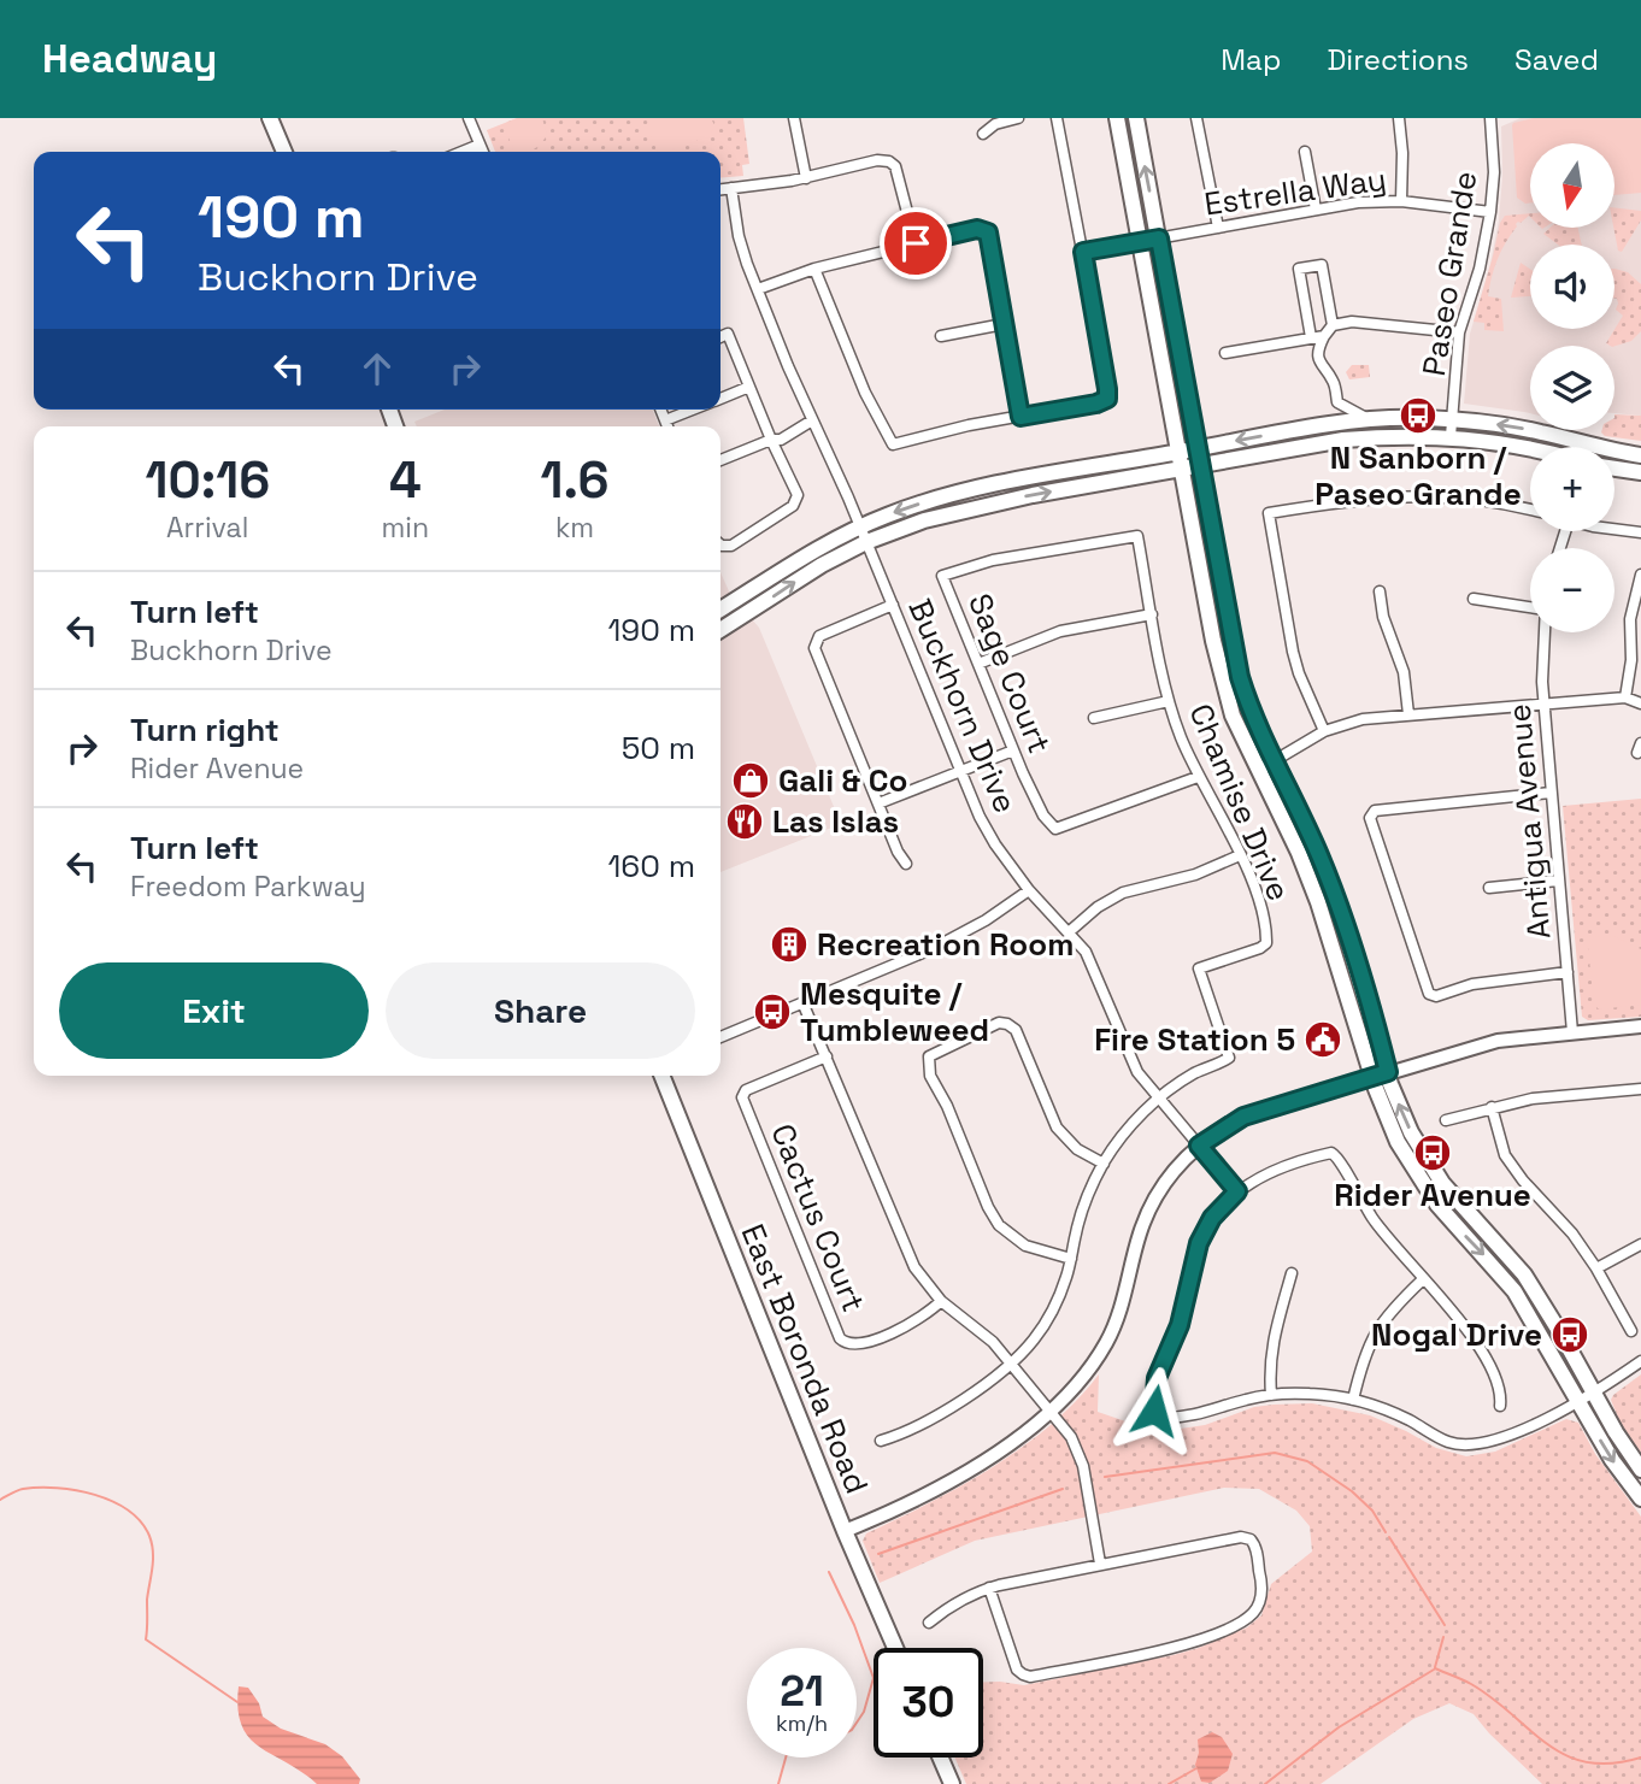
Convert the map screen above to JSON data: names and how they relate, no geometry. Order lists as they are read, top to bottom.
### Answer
{
  "streets": {
    "main road": ["East Boronda Road"],
    "street": [
      "Estrella Way",
      "Paseo Grande",
      "Sage Court",
      "Buckhorn Drive",
      "Chamise Drive",
      "Antigua Avenue",
      "Cactus Court"
    ]
  },
  "crossings": [
    ["Estrella Way", "Paseo Grande"],
    ["Sage Court", "Chamise Drive"],
    ["Buckhorn Drive", "Chamise Drive"]
  ],
  "places": {
    "bus stop": [
      "N Sanborn / Paseo Grande",
      "Mesquite / Tumbleweed",
      "Rider Avenue",
      "Nogal Drive"
    ],
    "shop": ["Gali & Co"],
    "restaurant": ["Las Islas"],
    "building": ["Recreation Room"],
    "public building": ["Fire Station 5"]
  },
  "north": "bottom",
  "page": {
    "header": "Headway",
    "nav": ["Map", "Directions", "Saved"],
    "map_buttons": ["+", "−"],
    "turn": ["190 m", "Buckhorn Drive"],
    "eta": [
      "10:16",
      "Arrival",
      "4",
      "min",
      "1.6",
      "km"
    ],
    "list": [
      {
        "name": "Turn left",
        "note": "Buckhorn Drive",
        "value": "190 m"
      },
      {
        "name": "Turn right",
        "note": "Rider Avenue",
        "value": "50 m"
      },
      {
        "name": "Turn left",
        "note": "Freedom Parkway",
        "value": "160 m"
      }
    ],
    "buttons": ["Exit", "Share"],
    "speed": "21 km/h",
    "limit": "30"
  }
}
